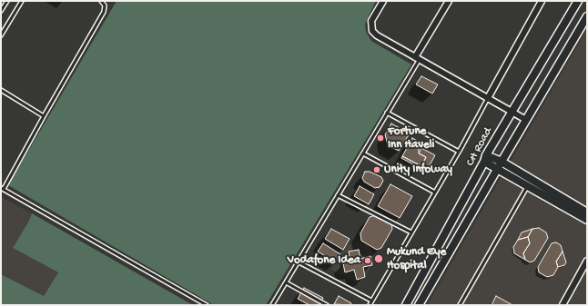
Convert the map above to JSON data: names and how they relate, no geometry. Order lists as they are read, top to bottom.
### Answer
{
  "streets": {
    "street": ["CH Road"]
  },
  "places": [
    "Fortune Inn Haveli",
    "Unity Infoway",
    "Mukund Eye Hospital",
    "Vodafone Idea"
  ]
}
